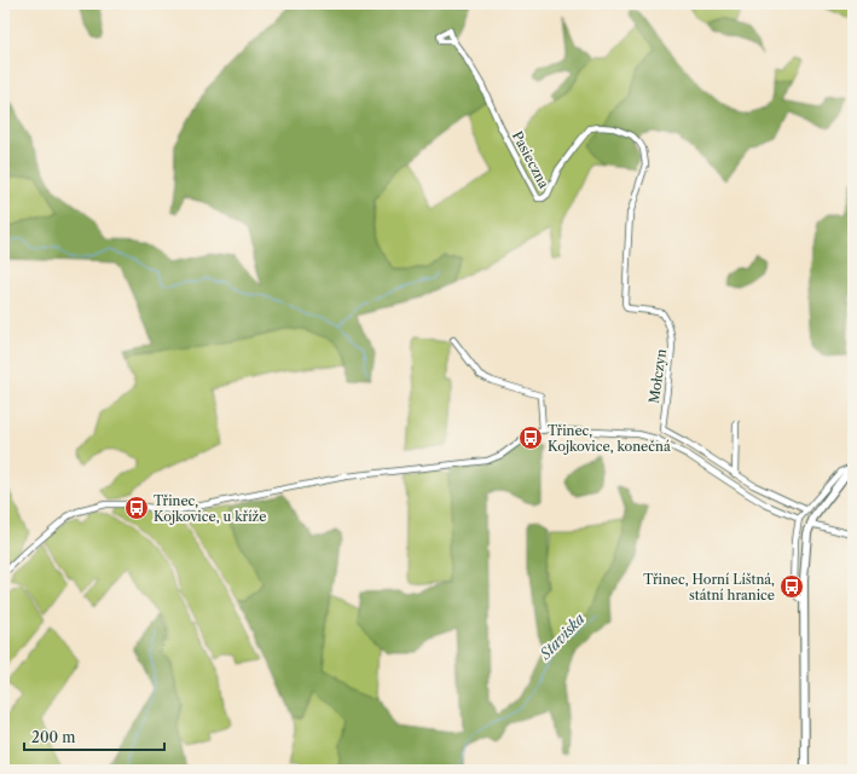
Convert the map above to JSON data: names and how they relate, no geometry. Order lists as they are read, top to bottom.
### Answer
{
  "streets": {
    "street": ["Pasieczna", "Mołczyn"]
  },
  "crossings": [
    ["Pasieczna", "Mołczyn"]
  ],
  "water": ["Staviska"],
  "places": {
    "bus stop": ["Třinec, Kojkovice, konečná", "Třinec, Kojkovice, u kříže", "Třinec, Horní Líštná, státní hranice"]
  },
  "scale_bar": "200 m"
}
